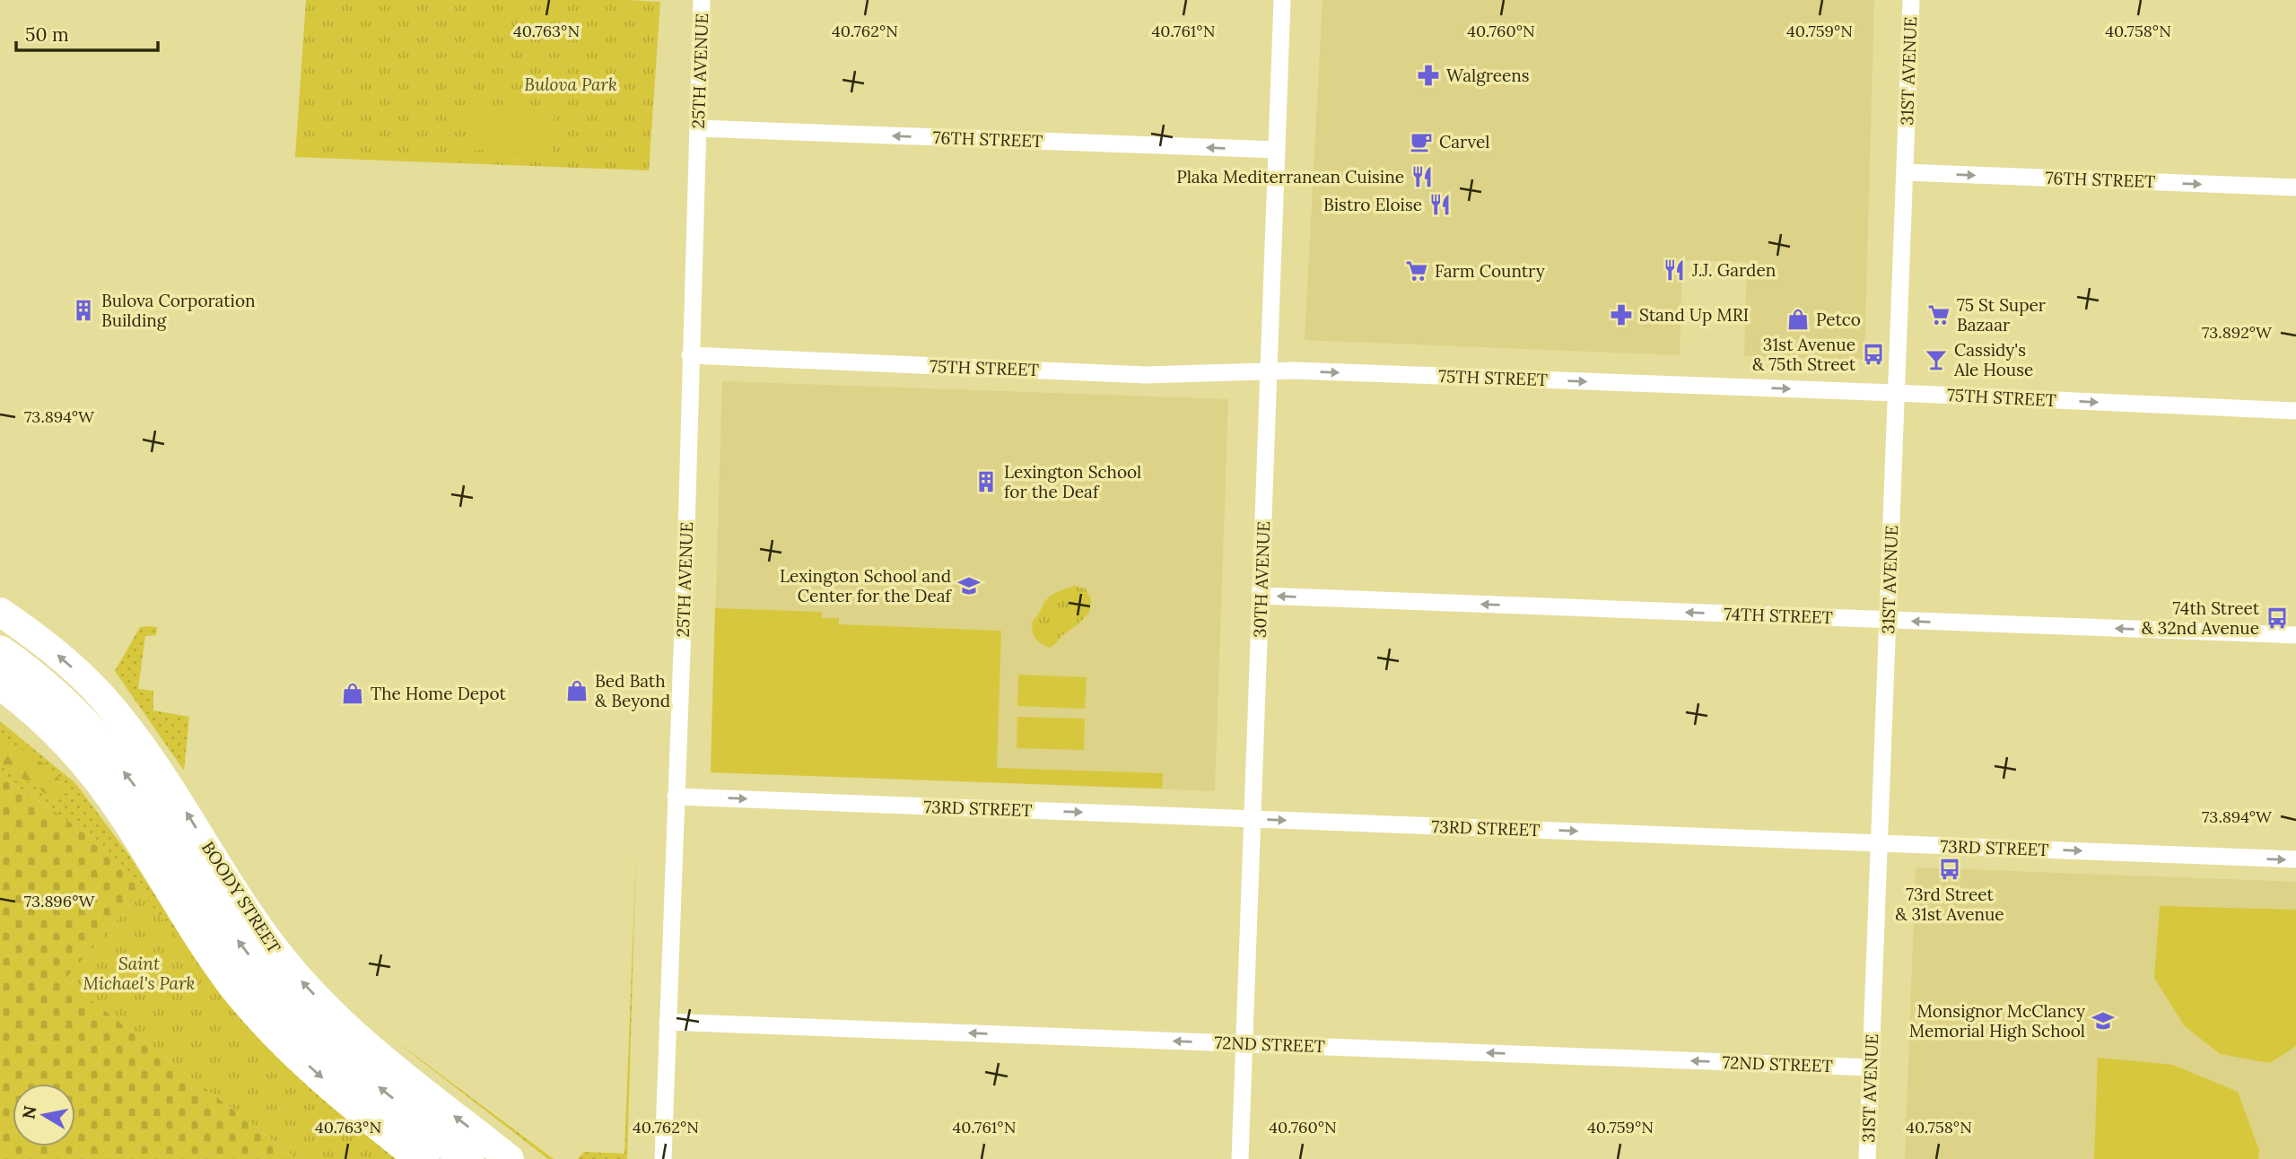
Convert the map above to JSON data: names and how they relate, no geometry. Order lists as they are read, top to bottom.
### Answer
{
  "streets": {
    "main road": ["BOODY STREET"],
    "street": [
      "25TH AVENUE",
      "31ST AVENUE",
      "76TH STREET",
      "75TH STREET",
      "30TH AVENUE",
      "74TH STREET",
      "73RD STREET",
      "72ND STREET"
    ]
  },
  "crossings": [
    ["25TH AVENUE", "76TH STREET"],
    ["25TH AVENUE", "75TH STREET"],
    ["25TH AVENUE", "73RD STREET"],
    ["25TH AVENUE", "72ND STREET"],
    ["31ST AVENUE", "76TH STREET"],
    ["31ST AVENUE", "75TH STREET"],
    ["31ST AVENUE", "74TH STREET"],
    ["31ST AVENUE", "73RD STREET"],
    ["31ST AVENUE", "72ND STREET"],
    ["76TH STREET", "30TH AVENUE"],
    ["75TH STREET", "30TH AVENUE"],
    ["30TH AVENUE", "74TH STREET"],
    ["30TH AVENUE", "73RD STREET"],
    ["30TH AVENUE", "72ND STREET"]
  ],
  "one_way": [
    "75TH STREET",
    "74TH STREET",
    "73RD STREET",
    "BOODY STREET",
    "72ND STREET"
  ],
  "parks": ["Bulova Park", "Saint Michael's Park"],
  "places": {
    "pharmacy": ["Walgreens", "Stand Up MRI"],
    "cafe": ["Carvel"],
    "restaurant": ["Plaka Mediterranean Cuisine", "Bistro Eloise", "J.J. Garden"],
    "supermarket": ["Farm Country", "75 St Super Bazaar"],
    "building": ["Bulova Corporation Building", "Lexington School for the Deaf"],
    "shop": ["Petco", "Bed Bath & Beyond", "The Home Depot"],
    "bus stop": ["31st Avenue & 75th Street", "74th Street & 32nd Avenue", "73rd Street & 31st Avenue"],
    "bar": ["Cassidy's Ale House"],
    "school or university": ["Lexington School and Center for the Deaf", "Monsignor McClancy Memorial High School"]
  },
  "scale_bar": "50 m",
  "north": "left",
  "coordinates": [
    "40.763°N",
    "40.762°N",
    "40.761°N",
    "40.760°N",
    "40.759°N",
    "40.758°N",
    "73.892°W",
    "73.894°W",
    "73.896°W"
  ]
}
